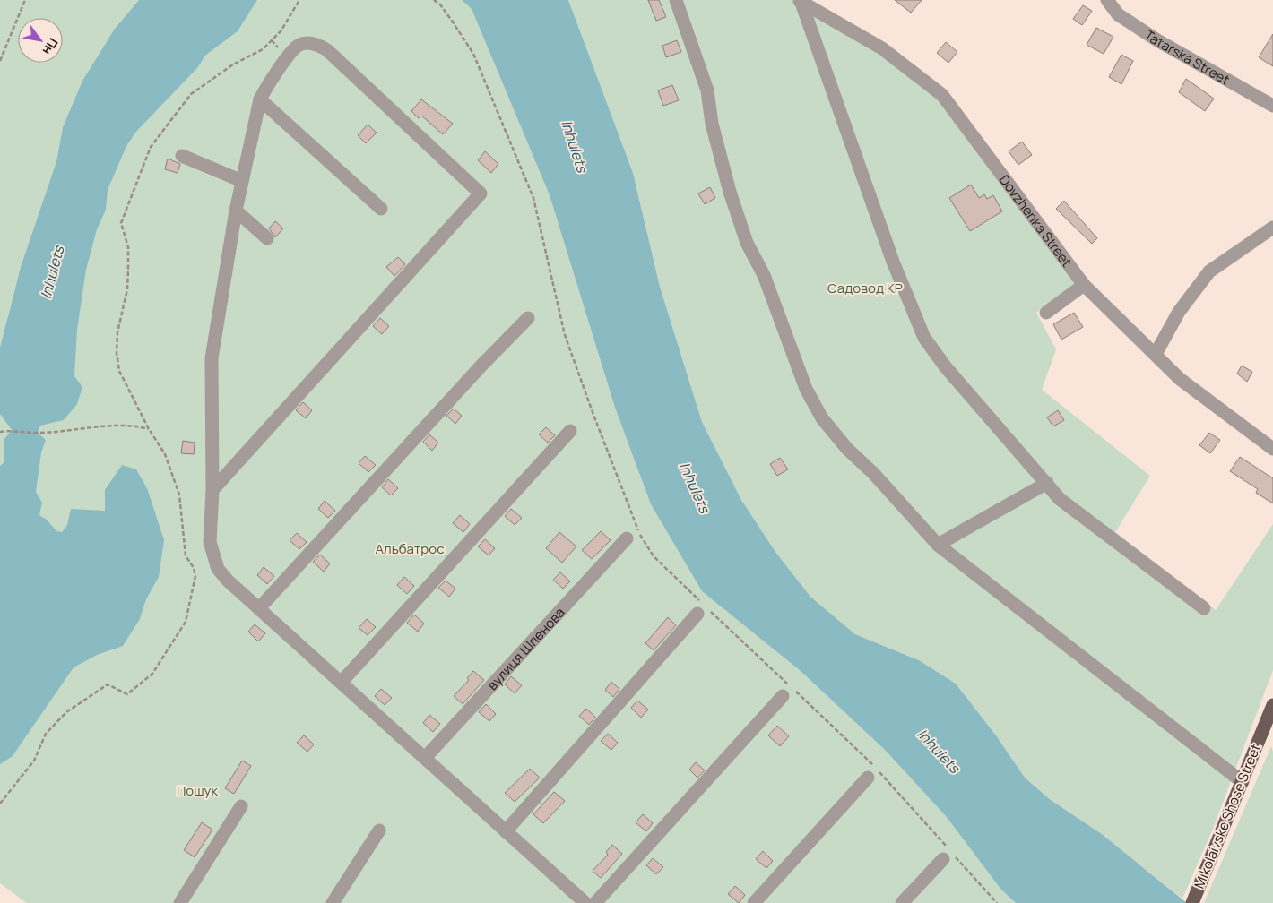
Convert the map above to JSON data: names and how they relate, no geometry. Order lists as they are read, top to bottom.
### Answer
{
  "streets": {
    "main road": ["Mikolaivske Shose Street"],
    "street": ["Tatarska Street", "Dovzhenka Street", "вулиця Шпенова"]
  },
  "water": ["Inhulets"],
  "parks": ["Садовод КР", "Альбатрос", "Пошук"],
  "north": "bottom right"
}
